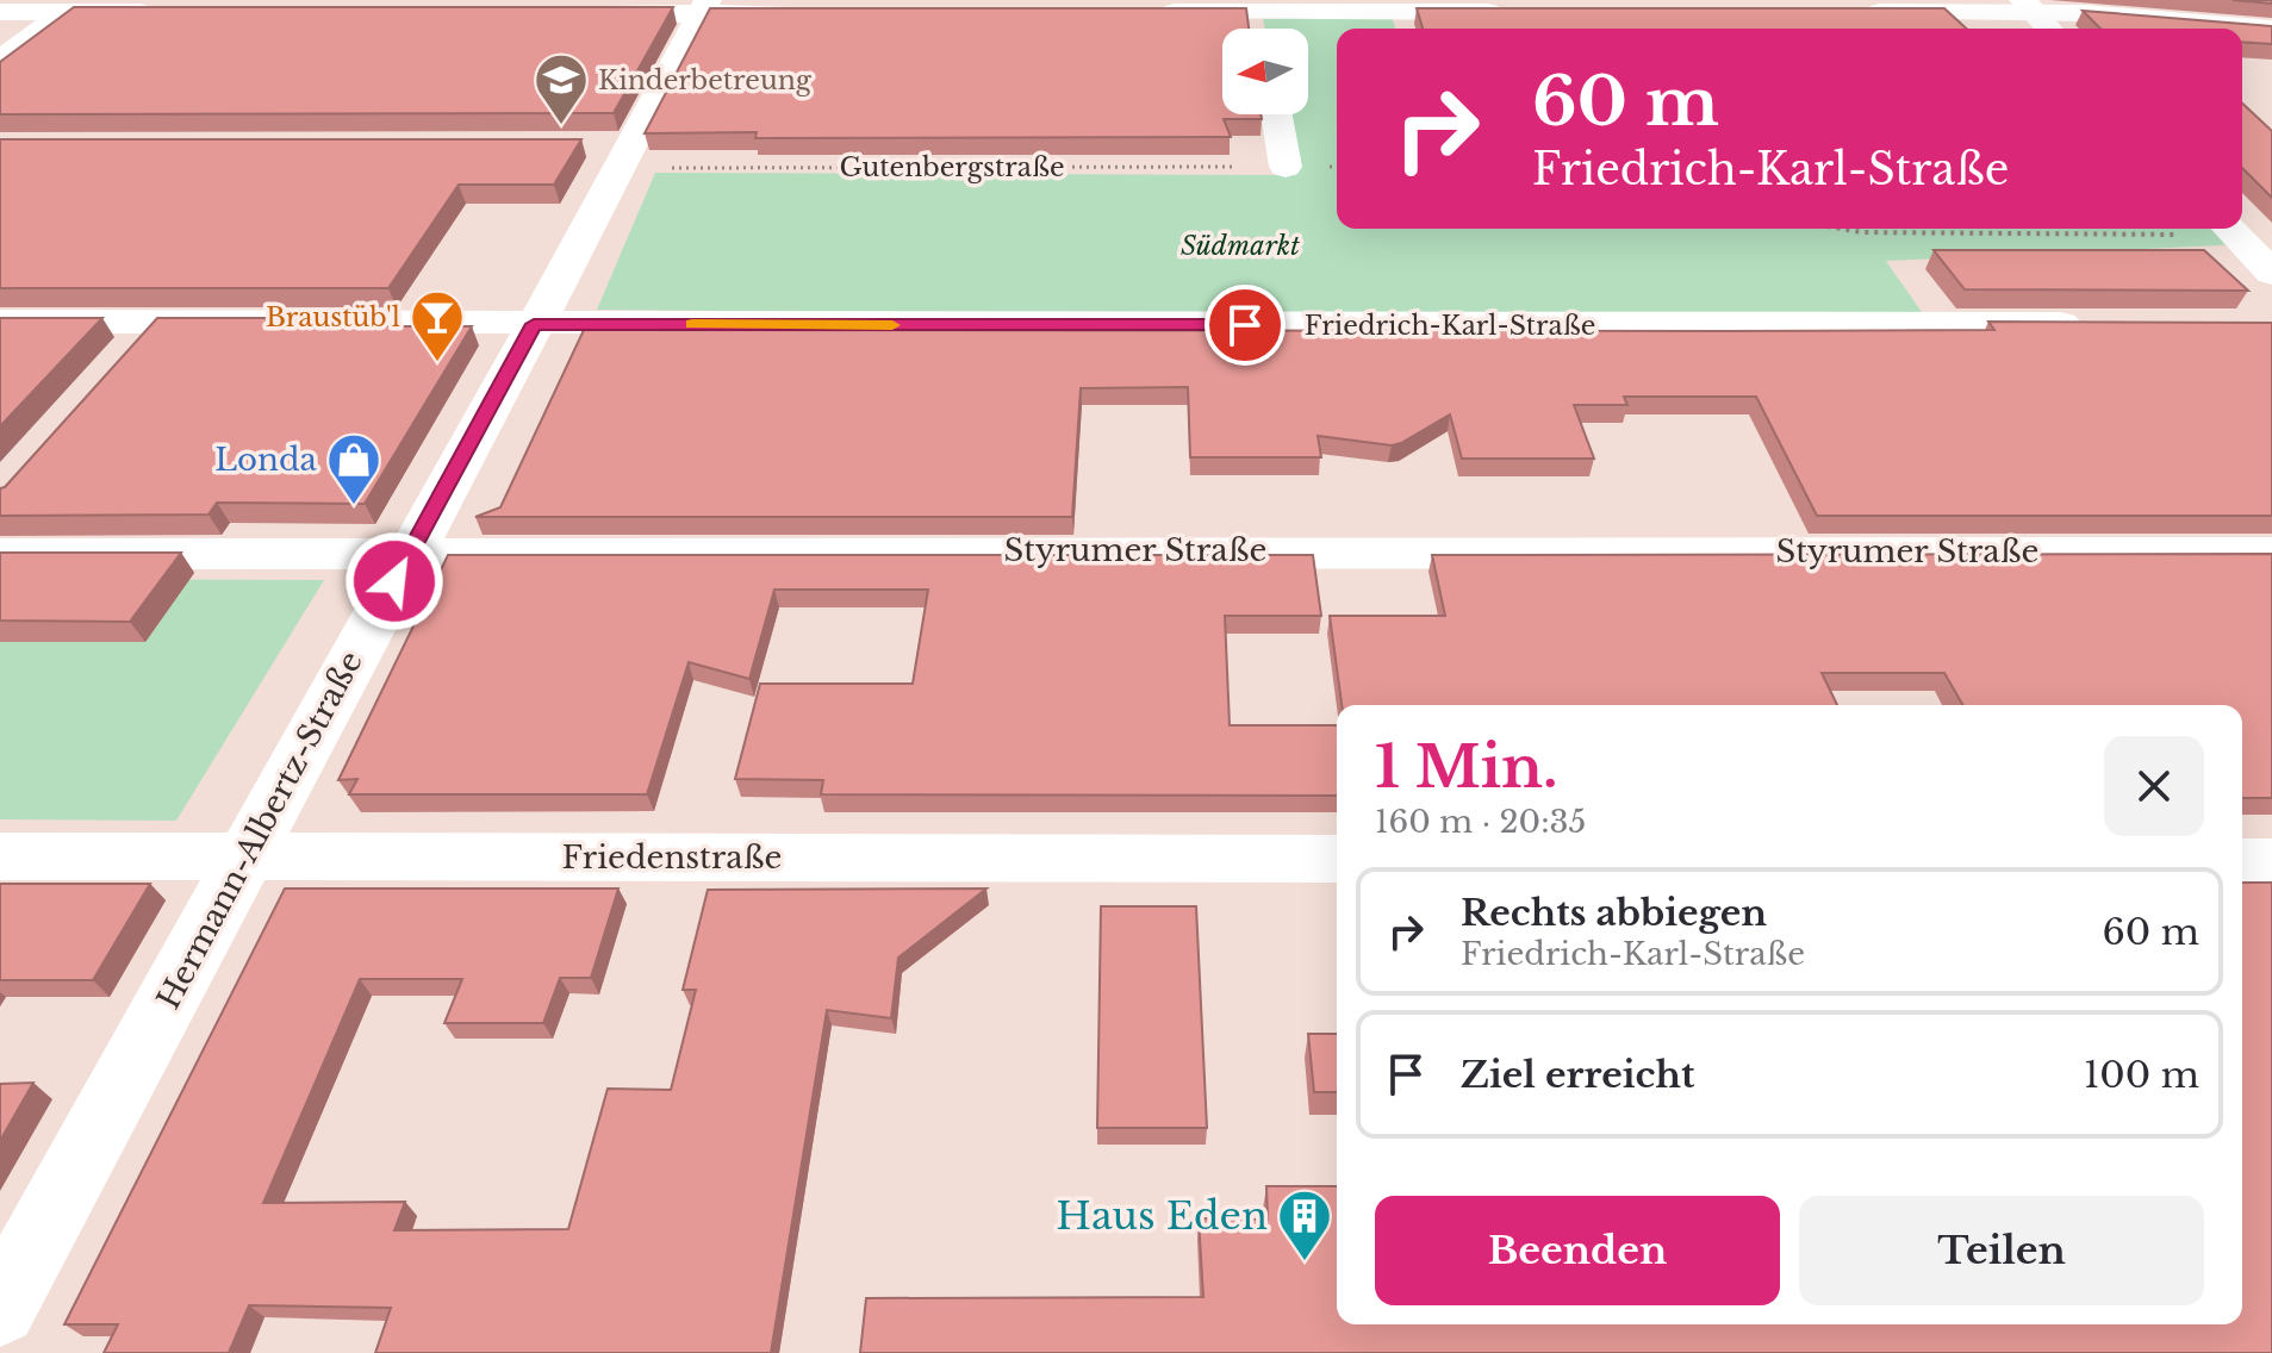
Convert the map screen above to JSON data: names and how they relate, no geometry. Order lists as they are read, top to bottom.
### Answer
{
  "streets": {
    "street": [
      "Friedrich-Karl-Straße",
      "Styrumer Straße",
      "Hermann-Albertz-Straße",
      "Friedenstraße"
    ],
    "path": ["Gutenbergstraße"]
  },
  "crossings": [
    ["Gutenbergstraße", "Hermann-Albertz-Straße"],
    ["Friedrich-Karl-Straße", "Hermann-Albertz-Straße"],
    ["Styrumer Straße", "Hermann-Albertz-Straße"],
    ["Hermann-Albertz-Straße", "Friedenstraße"]
  ],
  "parks": ["Südmarkt"],
  "places": {
    "school or university": ["Kinderbetreung"],
    "bar": ["Braustüb'l"],
    "shop": ["Londa"],
    "building": ["Haus Eden"]
  },
  "north": "left",
  "page": {
    "turn": ["60 m", "Friedrich-Karl-Straße"],
    "heading": ["1 Min.", "160 m · 20:35"],
    "list": [
      {
        "name": "Rechts abbiegen",
        "note": "Friedrich-Karl-Straße",
        "value": "60 m"
      },
      {
        "name": "Ziel erreicht",
        "value": "100 m"
      }
    ],
    "buttons": ["Beenden", "Teilen"]
  }
}
